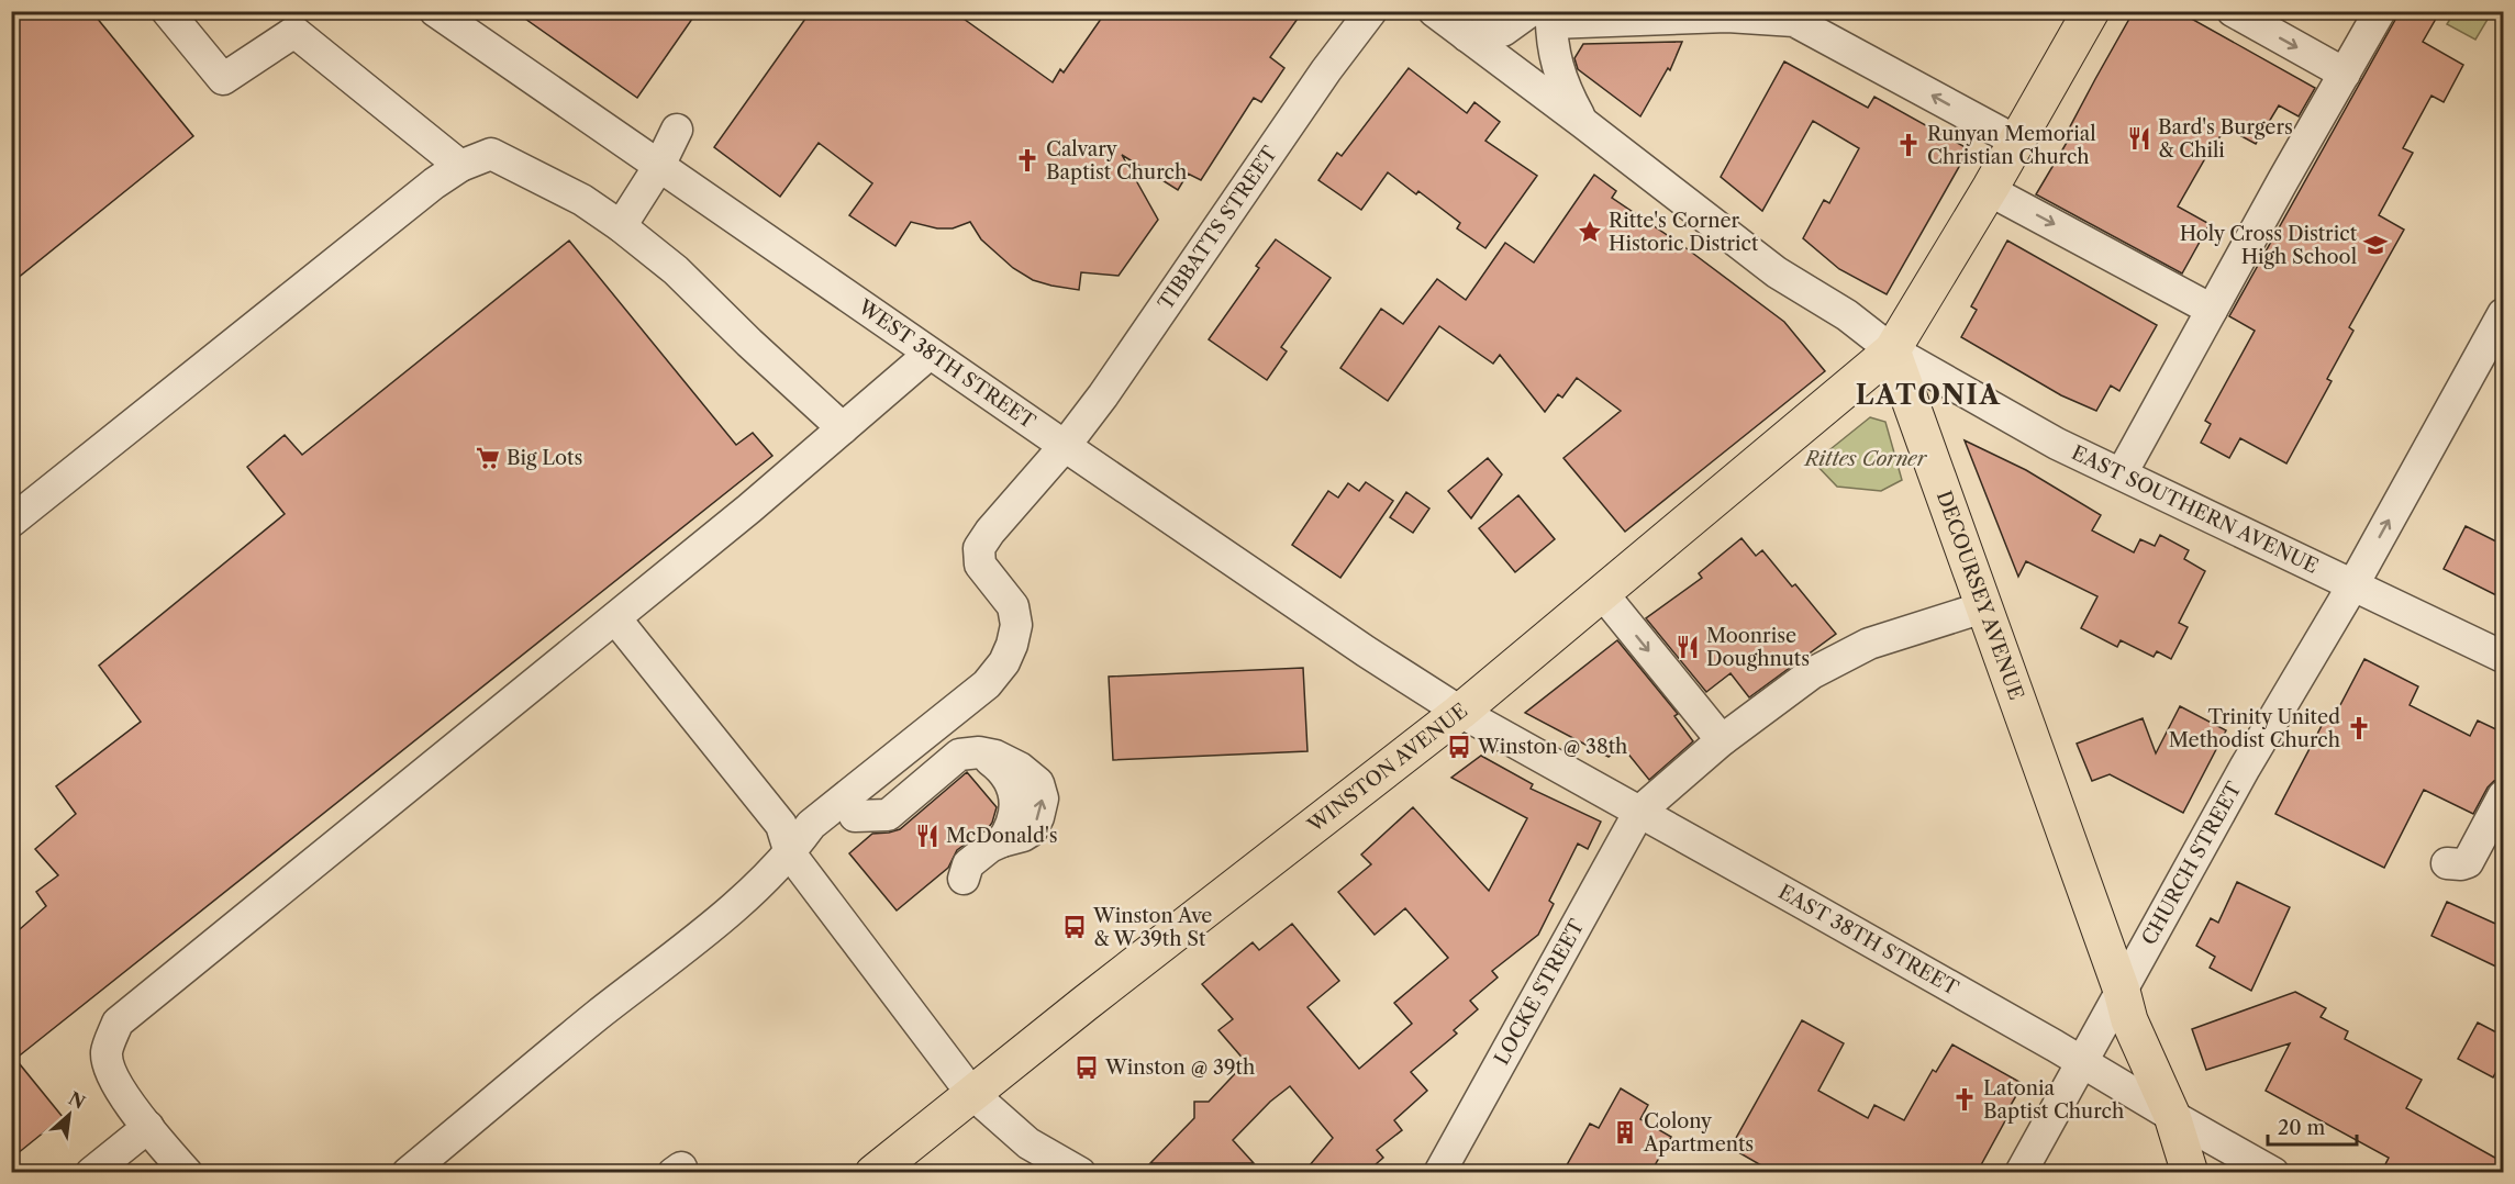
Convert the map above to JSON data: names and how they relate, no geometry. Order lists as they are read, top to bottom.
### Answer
{
  "streets": {
    "main road": ["DECOURSEY AVENUE", "WINSTON AVENUE"],
    "street": [
      "TIBBATTS STREET",
      "WEST 38TH STREET",
      "EAST SOUTHERN AVENUE",
      "CHURCH STREET",
      "EAST 38TH STREET",
      "LOCKE STREET"
    ]
  },
  "crossings": [
    ["TIBBATTS STREET", "WEST 38TH STREET"],
    ["WEST 38TH STREET", "WINSTON AVENUE"],
    ["WEST 38TH STREET", "EAST 38TH STREET"],
    ["EAST SOUTHERN AVENUE", "DECOURSEY AVENUE"],
    ["EAST SOUTHERN AVENUE", "WINSTON AVENUE"],
    ["EAST SOUTHERN AVENUE", "CHURCH STREET"],
    ["DECOURSEY AVENUE", "WINSTON AVENUE"],
    ["DECOURSEY AVENUE", "CHURCH STREET"],
    ["DECOURSEY AVENUE", "EAST 38TH STREET"],
    ["DECOURSEY AVENUE", "LOCKE STREET"],
    ["WINSTON AVENUE", "EAST 38TH STREET"],
    ["CHURCH STREET", "EAST 38TH STREET"],
    ["EAST 38TH STREET", "LOCKE STREET"]
  ],
  "districts": ["LATONIA"],
  "parks": ["Rittes Corner"],
  "places": {
    "restaurant": ["Bard's Burgers & Chili", "Moonrise Doughnuts", "McDonald's"],
    "church": [
      "Runyan Memorial Christian Church",
      "Calvary Baptist Church",
      "Trinity United Methodist Church",
      "Latonia Baptist Church"
    ],
    "place": ["Ritte's Corner Historic District"],
    "school or university": ["Holy Cross District High School"],
    "supermarket": ["Big Lots"],
    "bus stop": ["Winston @ 38th", "Winston Ave & W 39th St", "Winston @ 39th"],
    "building": ["Colony Apartments"]
  },
  "scale_bar": "20 m",
  "north": "top right"
}
